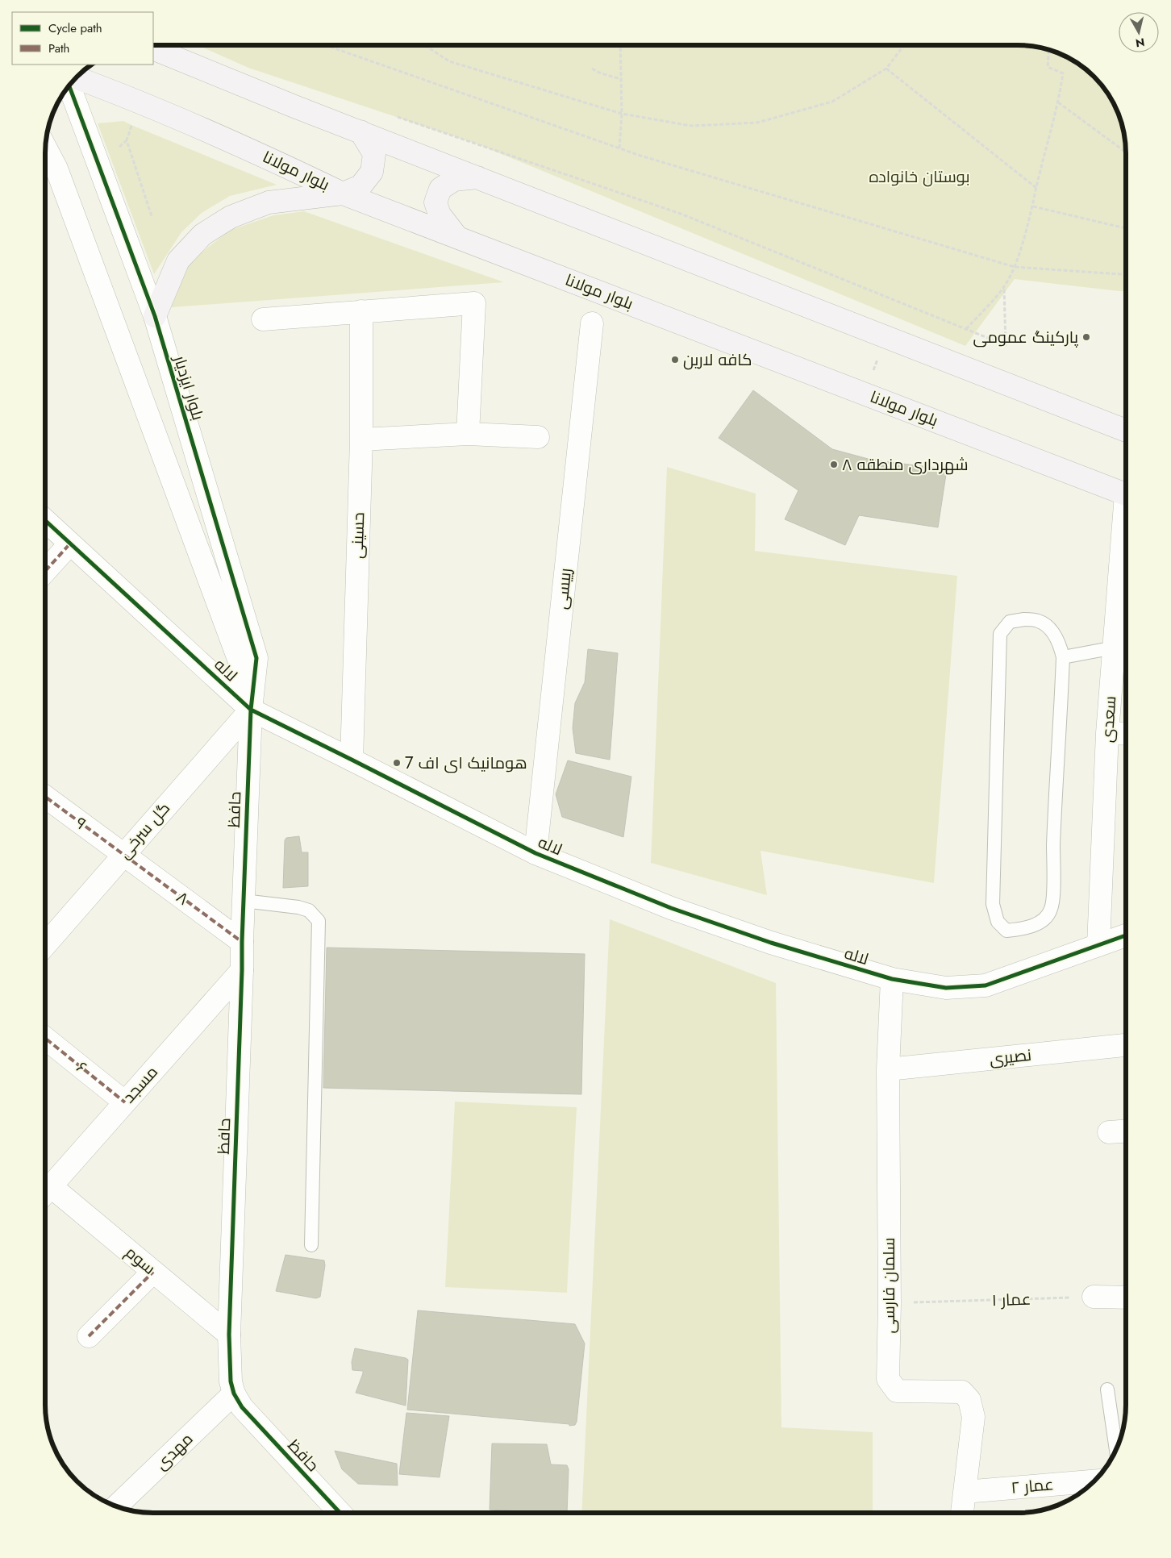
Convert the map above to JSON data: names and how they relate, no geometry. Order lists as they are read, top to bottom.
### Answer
{
  "streets": {
    "main road": ["بلوار مولانا"],
    "street": [
      "بلوار ایزدیار",
      "حسینی",
      "رییسی",
      "لاله",
      "سعدی",
      "حافظ",
      "۹",
      "گل سرخی",
      "۸",
      "نصیری",
      "۶",
      "مسجد",
      "سوم",
      "سلمان فارسی",
      "مهدی",
      "عمار ۲"
    ],
    "path": ["عمار ۱"]
  },
  "crossings": [
    ["بلوار ایزدیار", "لاله"],
    ["بلوار ایزدیار", "حافظ"],
    ["بلوار ایزدیار", "گل سرخی"],
    ["حسینی", "لاله"],
    ["رییسی", "لاله"],
    ["لاله", "سعدی"],
    ["لاله", "حافظ"],
    ["لاله", "گل سرخی"],
    ["لاله", "سلمان فارسی"],
    ["حافظ", "گل سرخی"],
    ["حافظ", "۸"],
    ["حافظ", "مسجد"],
    ["حافظ", "سوم"],
    ["حافظ", "مهدی"],
    ["۹", "گل سرخی"],
    ["۹", "۸"],
    ["گل سرخی", "۸"],
    ["نصیری", "سلمان فارسی"],
    ["۶", "مسجد"],
    ["سلمان فارسی", "عمار ۱"],
    ["سلمان فارسی", "عمار ۲"]
  ],
  "parks": ["بوستان خانواده"],
  "places": [
    "پارکینگ عمومی",
    "کافه لارین",
    "شهرداری منطقه ۸",
    "هومانیک ای اف 7"
  ],
  "legend": ["Cycle path", "Path"],
  "north": "bottom"
}
